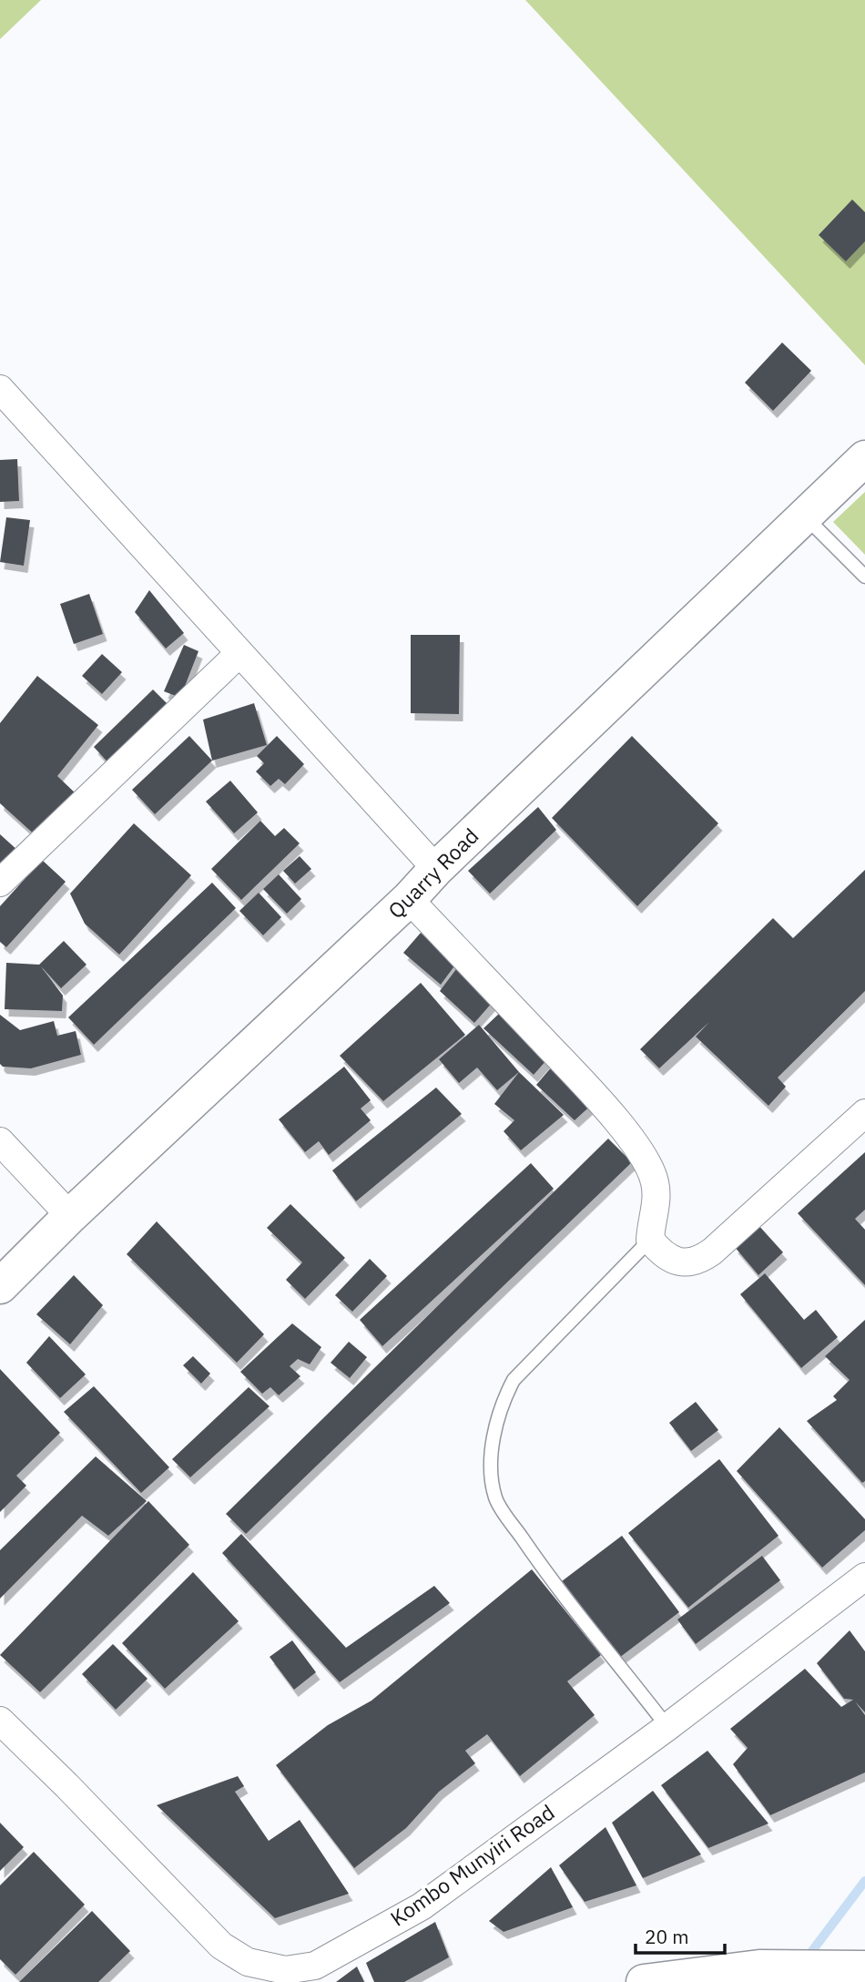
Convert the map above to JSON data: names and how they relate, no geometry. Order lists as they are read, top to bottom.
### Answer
{
  "streets": {
    "main road": ["Quarry Road"],
    "street": ["Kombo Munyiri Road"]
  },
  "scale_bar": "20 m"
}
